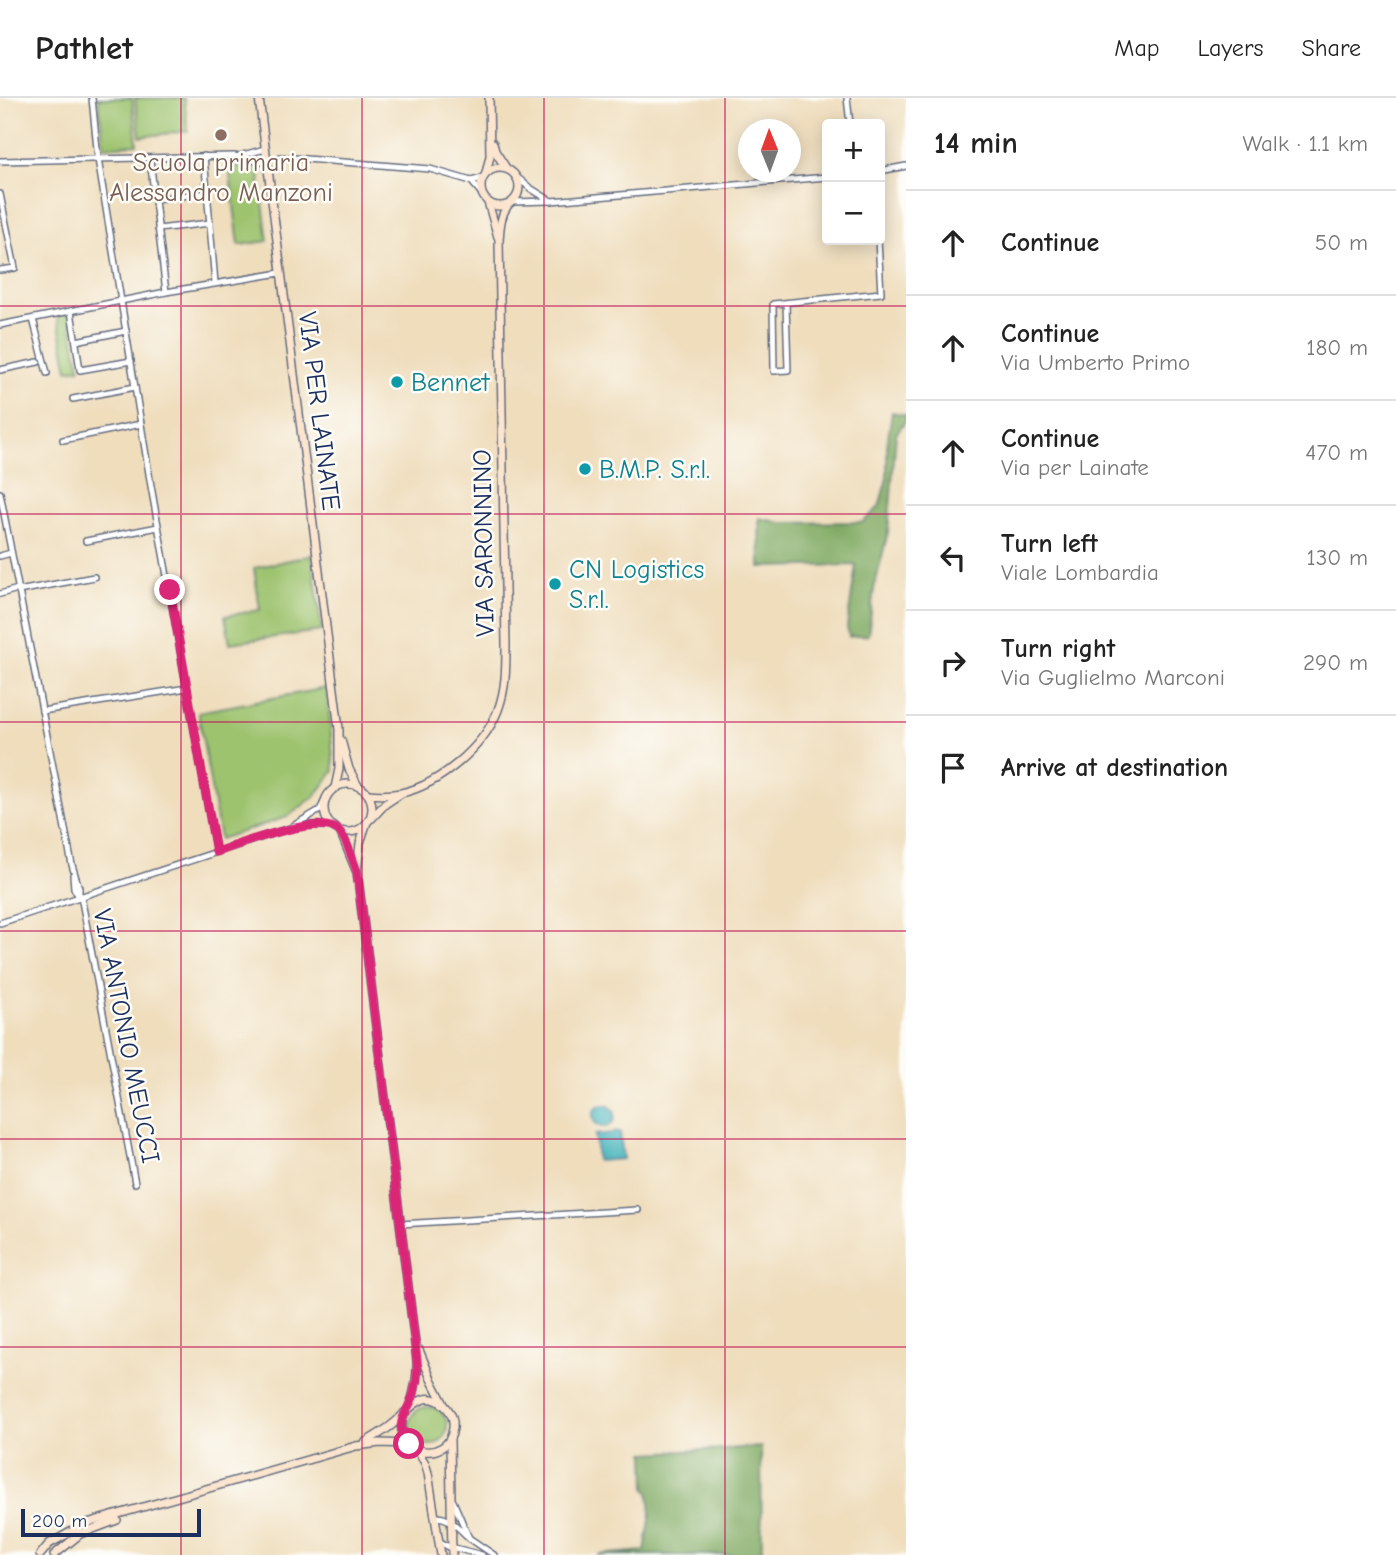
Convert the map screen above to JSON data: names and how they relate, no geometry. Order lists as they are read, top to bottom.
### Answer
{
  "streets": {
    "main road": ["VIA PER LAINATE", "VIA SARONNINO"],
    "street": ["VIA ANTONIO MEUCCI"]
  },
  "crossings": [
    ["VIA PER LAINATE", "VIA SARONNINO"]
  ],
  "places": [
    "Scuola primaria Alessandro Manzoni",
    "Bennet",
    "B.M.P. S.r.l.",
    "CN Logistics S.r.l."
  ],
  "scale_bar": "200 m",
  "north": "top",
  "page": {
    "header": "Pathlet",
    "nav": ["Map", "Layers", "Share"],
    "heading": ["14 min", "Walk · 1.1 km"],
    "map_buttons": ["+", "−"],
    "list": [
      ["Continue", "50 m"],
      ["Continue", "Via Umberto Primo", "180 m"],
      ["Continue", "Via per Lainate", "470 m"],
      ["Turn left", "Viale Lombardia", "130 m"],
      ["Turn right", "Via Guglielmo Marconi", "290 m"],
      "Arrive at destination"
    ],
    "scale": "200 m"
  }
}
